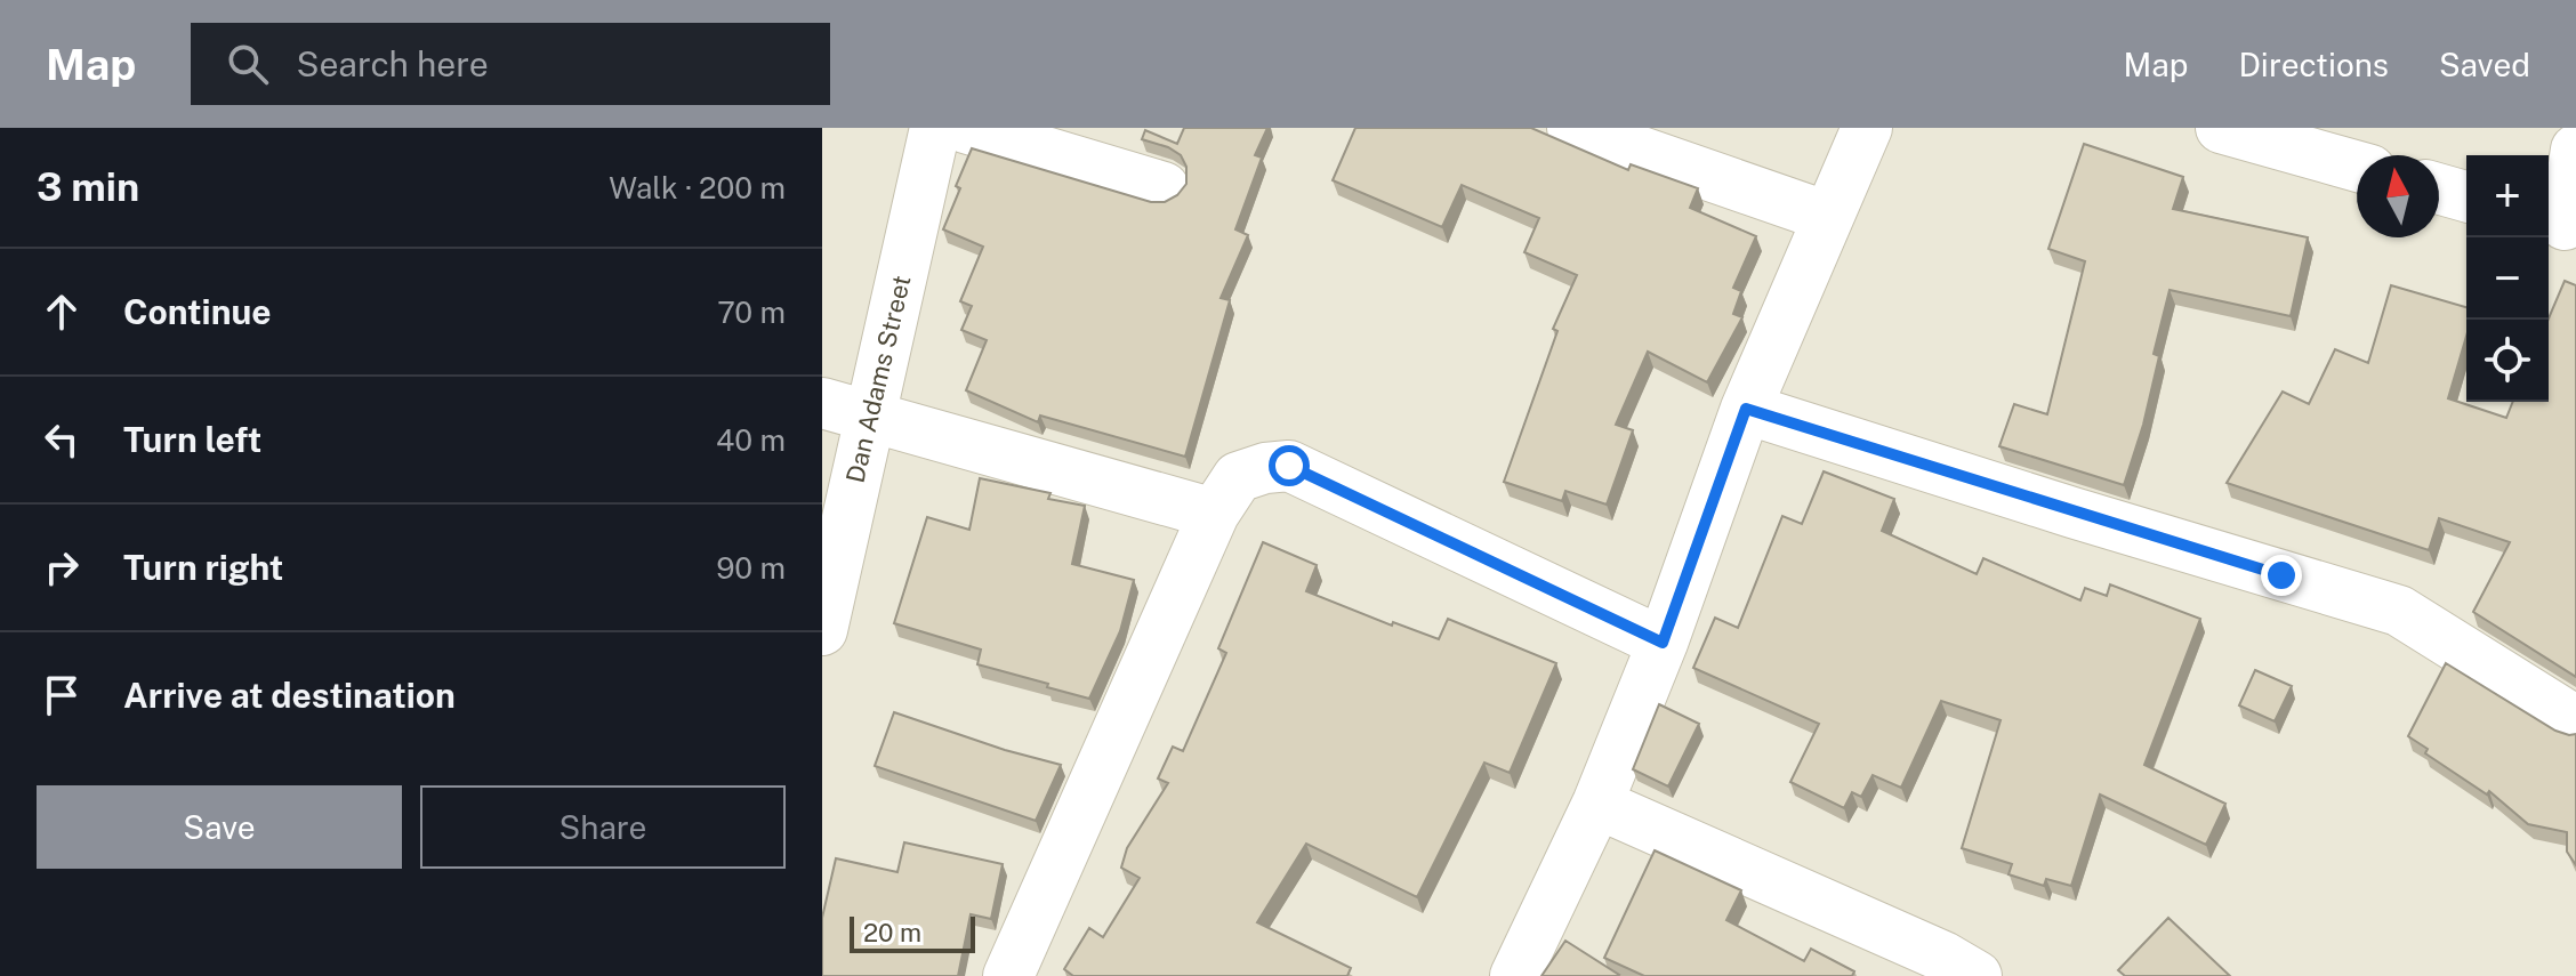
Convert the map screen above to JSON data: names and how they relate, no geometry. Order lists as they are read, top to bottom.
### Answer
{
  "streets": {
    "street": ["Dan Adams Street"]
  },
  "scale_bar": "20 m",
  "north": "top",
  "page": {
    "header": "Map",
    "search": "Search here",
    "nav": ["Map", "Directions", "Saved"],
    "heading": ["3 min", "Walk · 200 m"],
    "map_buttons": ["+", "−"],
    "list": [
      ["Continue", "70 m"],
      ["Turn left", "40 m"],
      ["Turn right", "90 m"],
      "Arrive at destination"
    ],
    "buttons": ["Save", "Share"],
    "scale": "20 m"
  }
}
